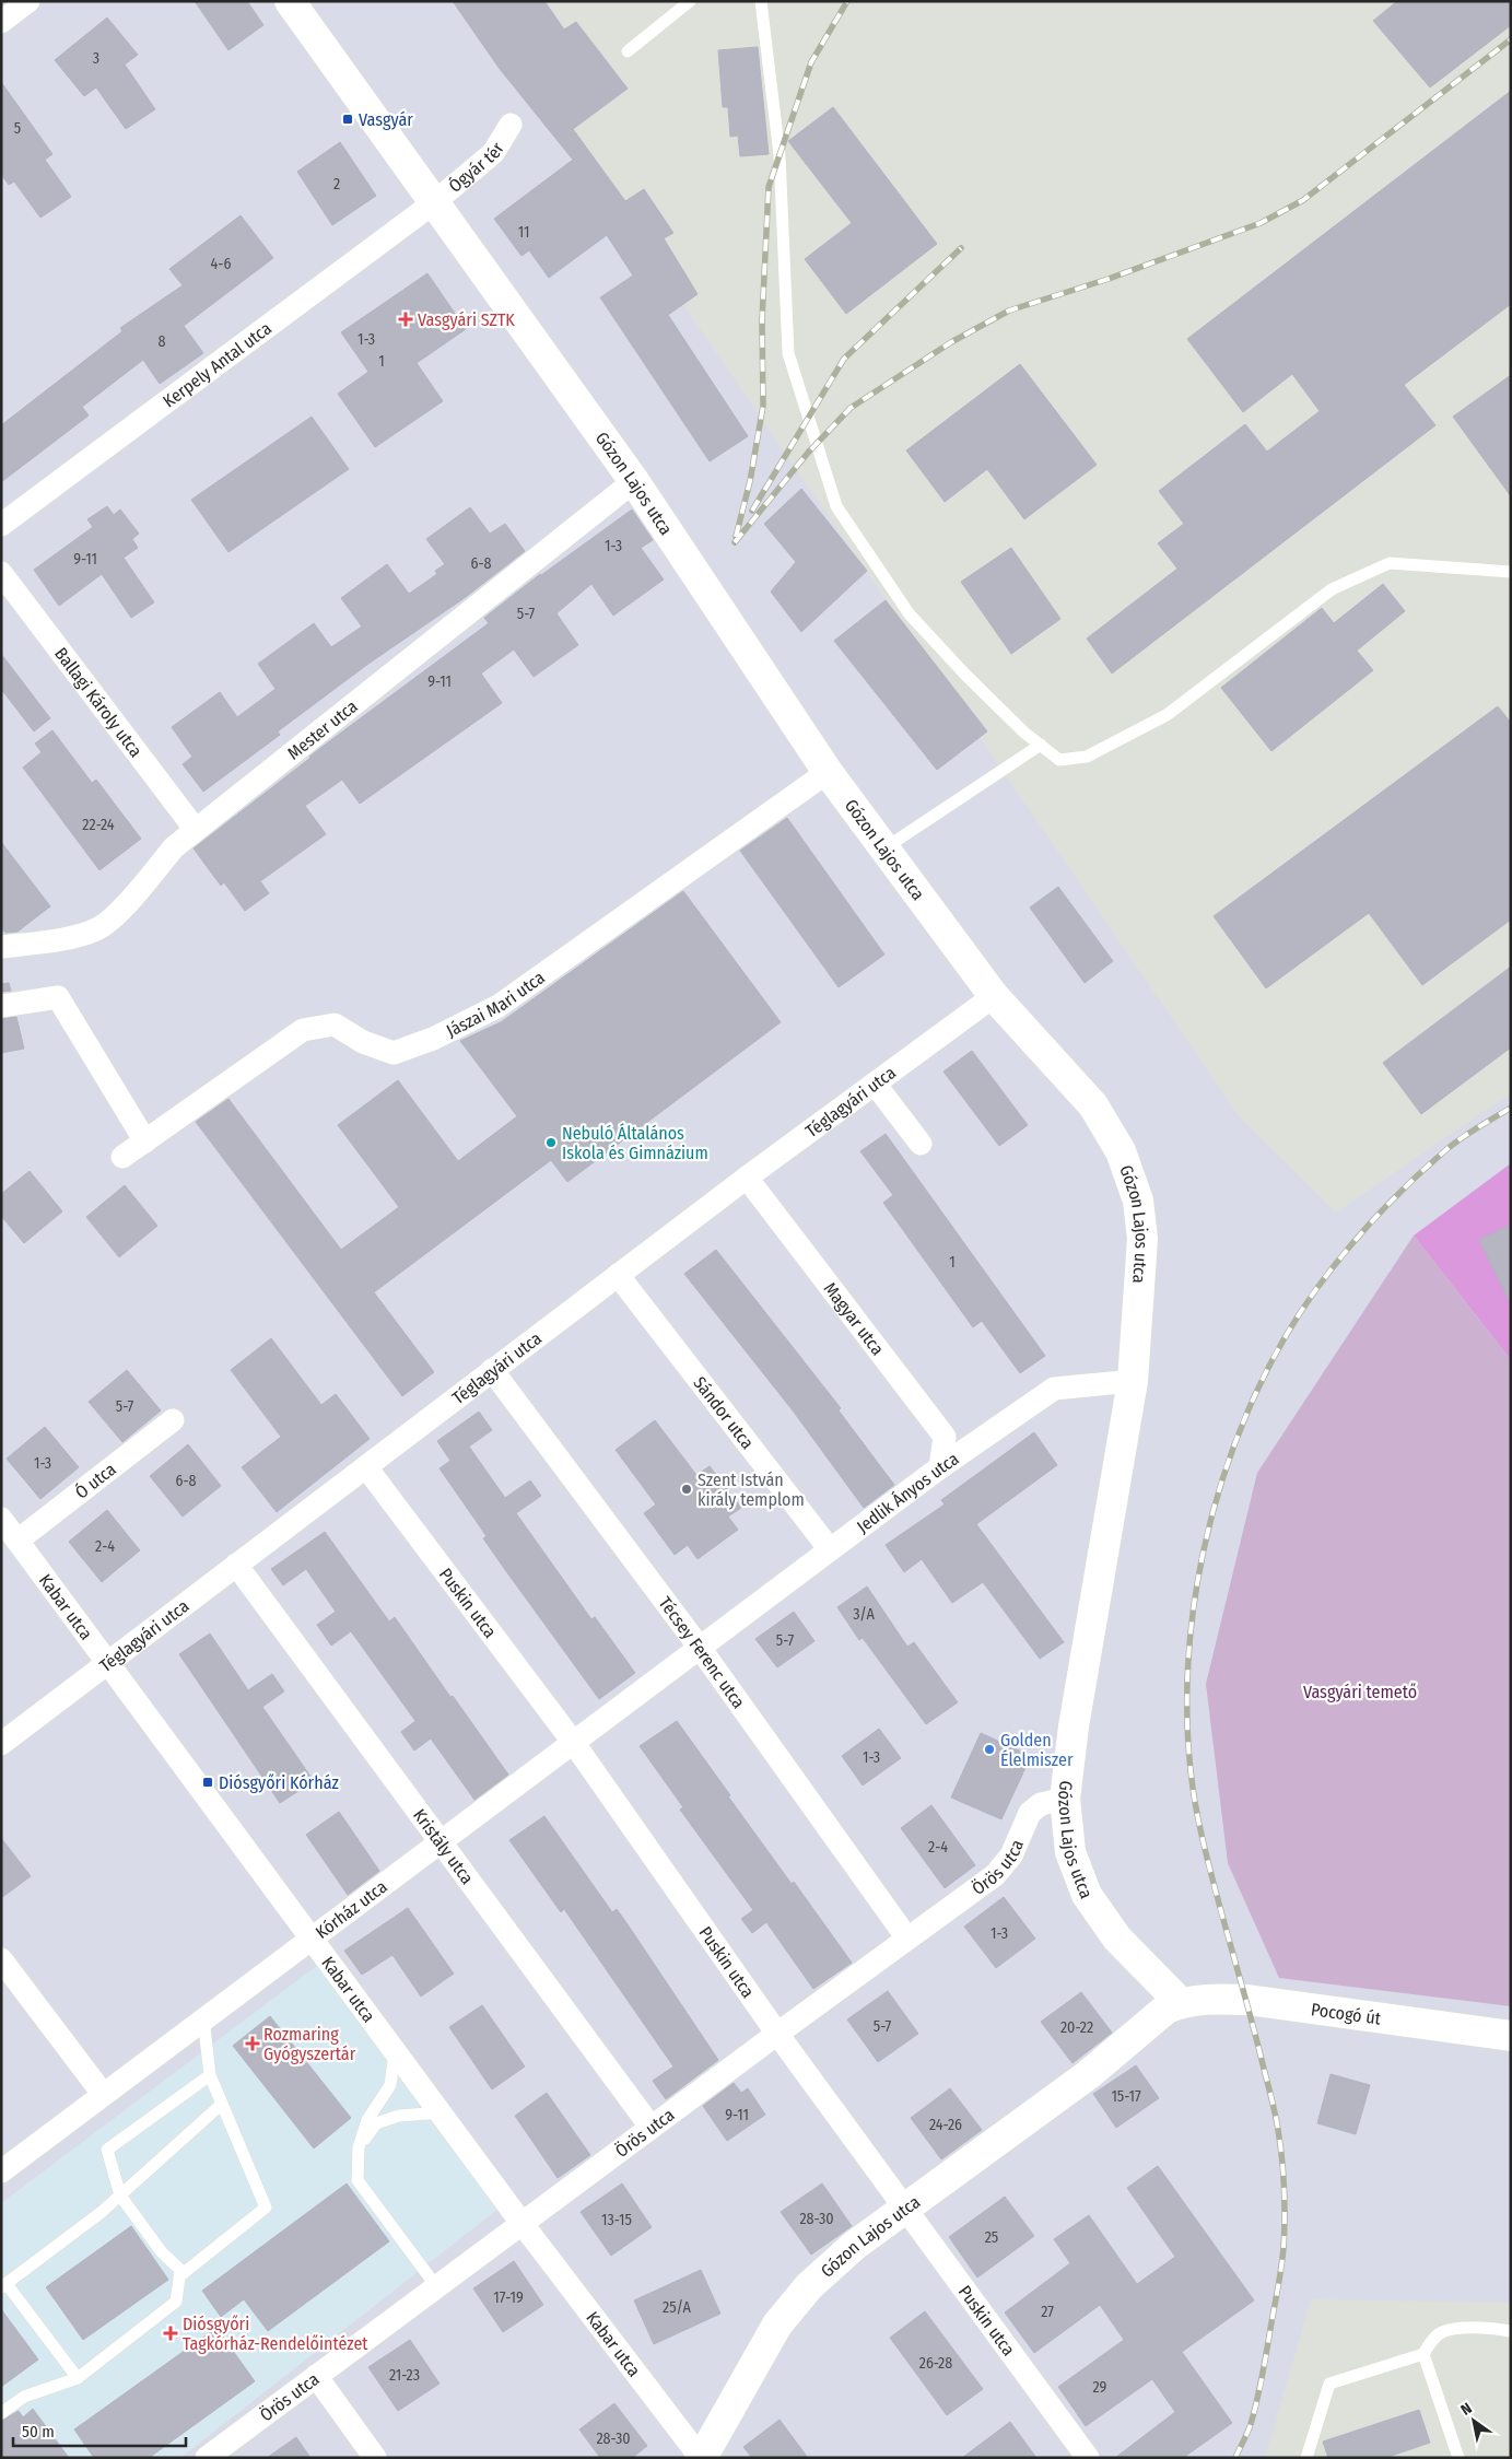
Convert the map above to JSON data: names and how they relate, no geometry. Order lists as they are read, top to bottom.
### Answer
{
  "streets": {
    "street": [
      "Ógyár tér",
      "Kerpely Antal utca",
      "Gózon Lajos utca",
      "Ballagi Károly utca",
      "Mester utca",
      "Jászai Mari utca",
      "Téglagyári utca",
      "Magyar utca",
      "Sándor utca",
      "Ó utca",
      "Jedlik Ányos utca",
      "Puskin utca",
      "Kabar utca",
      "Técsey Ferenc utca",
      "Kristály utca",
      "Örös utca",
      "Kórház utca",
      "Pocogó út"
    ]
  },
  "crossings": [
    ["Ógyár tér", "Kerpely Antal utca"],
    ["Ógyár tér", "Gózon Lajos utca"],
    ["Kerpely Antal utca", "Gózon Lajos utca"],
    ["Gózon Lajos utca", "Mester utca"],
    ["Gózon Lajos utca", "Jászai Mari utca"],
    ["Gózon Lajos utca", "Téglagyári utca"],
    ["Gózon Lajos utca", "Jedlik Ányos utca"],
    ["Gózon Lajos utca", "Puskin utca"],
    ["Gózon Lajos utca", "Kabar utca"],
    ["Gózon Lajos utca", "Örös utca"],
    ["Gózon Lajos utca", "Pocogó út"],
    ["Ballagi Károly utca", "Mester utca"],
    ["Téglagyári utca", "Magyar utca"],
    ["Téglagyári utca", "Sándor utca"],
    ["Téglagyári utca", "Puskin utca"],
    ["Téglagyári utca", "Kabar utca"],
    ["Téglagyári utca", "Técsey Ferenc utca"],
    ["Téglagyári utca", "Kristály utca"],
    ["Magyar utca", "Jedlik Ányos utca"],
    ["Sándor utca", "Jedlik Ányos utca"],
    ["Ó utca", "Kabar utca"],
    ["Jedlik Ányos utca", "Técsey Ferenc utca"],
    ["Jedlik Ányos utca", "Kórház utca"],
    ["Puskin utca", "Örös utca"],
    ["Puskin utca", "Kórház utca"],
    ["Kabar utca", "Örös utca"],
    ["Kabar utca", "Kórház utca"],
    ["Técsey Ferenc utca", "Örös utca"],
    ["Técsey Ferenc utca", "Kórház utca"],
    ["Kristály utca", "Örös utca"],
    ["Kristály utca", "Kórház utca"]
  ],
  "parks": ["Vasgyári temető"],
  "places": {
    "transit": ["Vasgyár", "Diósgyőri Kórház"],
    "health": ["Vasgyári SZTK", "Rozmaring Gyógyszertár", "Diósgyőri Tagkórház-Rendelőintézet"],
    "other": ["Nebuló Általános Iskola és Gimnázium", "Szent István király templom", "Golden Élelmiszer"]
  },
  "house_numbers": [
    "3",
    "5",
    "2",
    "11",
    "4-6",
    "1-3",
    "8",
    "1",
    "1-3",
    "9-11",
    "6-8",
    "5-7",
    "9-11",
    "22-24",
    "1",
    "5-7",
    "1-3",
    "6-8",
    "2-4",
    "3/A",
    "5-7",
    "1-3",
    "2-4",
    "1-3",
    "5-7",
    "20-22",
    "15-17",
    "9-11",
    "24-26",
    "28-30",
    "13-15",
    "25",
    "17-19",
    "25/A",
    "27",
    "26-28",
    "21-23",
    "29",
    "28-30"
  ],
  "scale_bar": "50 m",
  "north": "top left"
}
